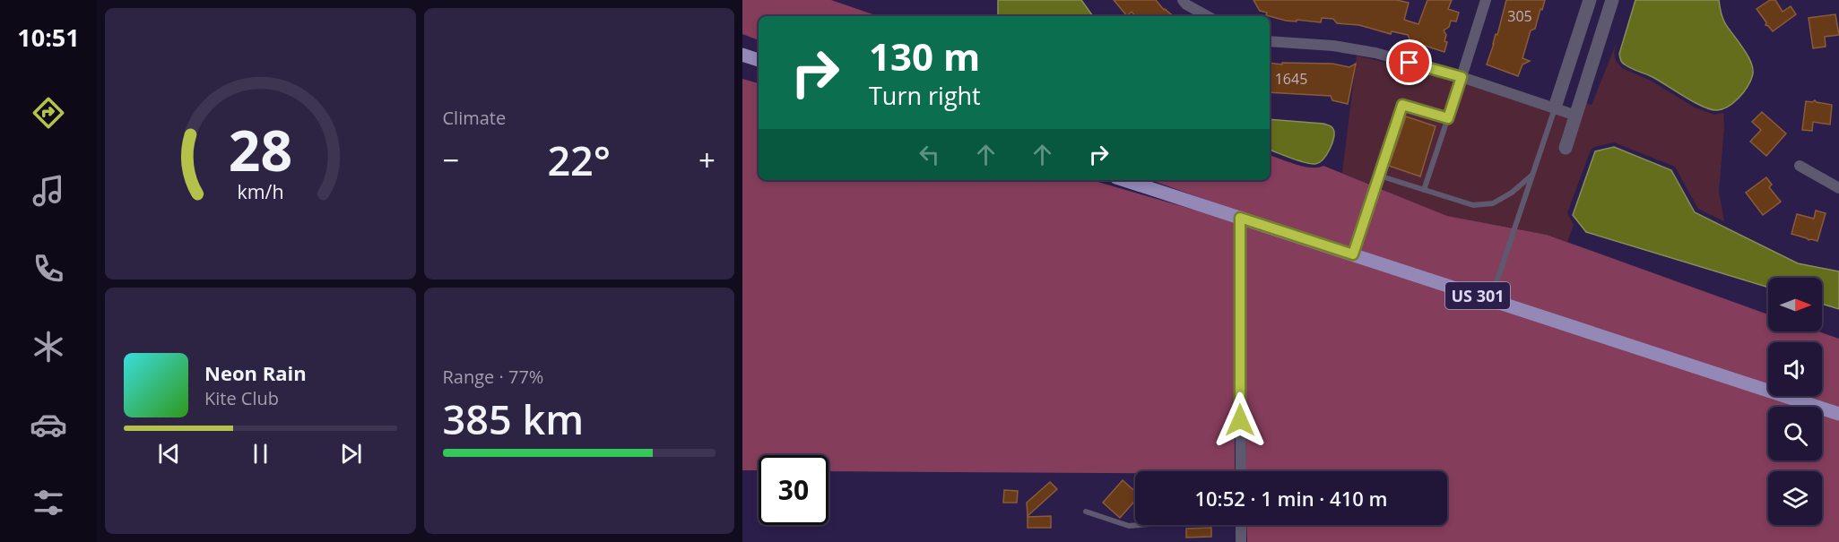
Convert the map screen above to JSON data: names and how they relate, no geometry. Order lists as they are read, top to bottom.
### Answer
{
  "streets": {
    "main road": ["US 301"]
  },
  "house_numbers": ["305", "1645"],
  "north": "right",
  "page": {
    "tabs": "10:51",
    "tile": [
      "Climate",
      ["Range · 77%", "385 km"]
    ],
    "turn": ["130 m", "Turn right"],
    "heat": ["−", "22°", "+"],
    "song": ["Neon Rain", "Kite Club"],
    "limit": "30",
    "trip": "10:52 · 1 min · 410 m",
    "gauge": ["28", "km/h"]
  }
}
